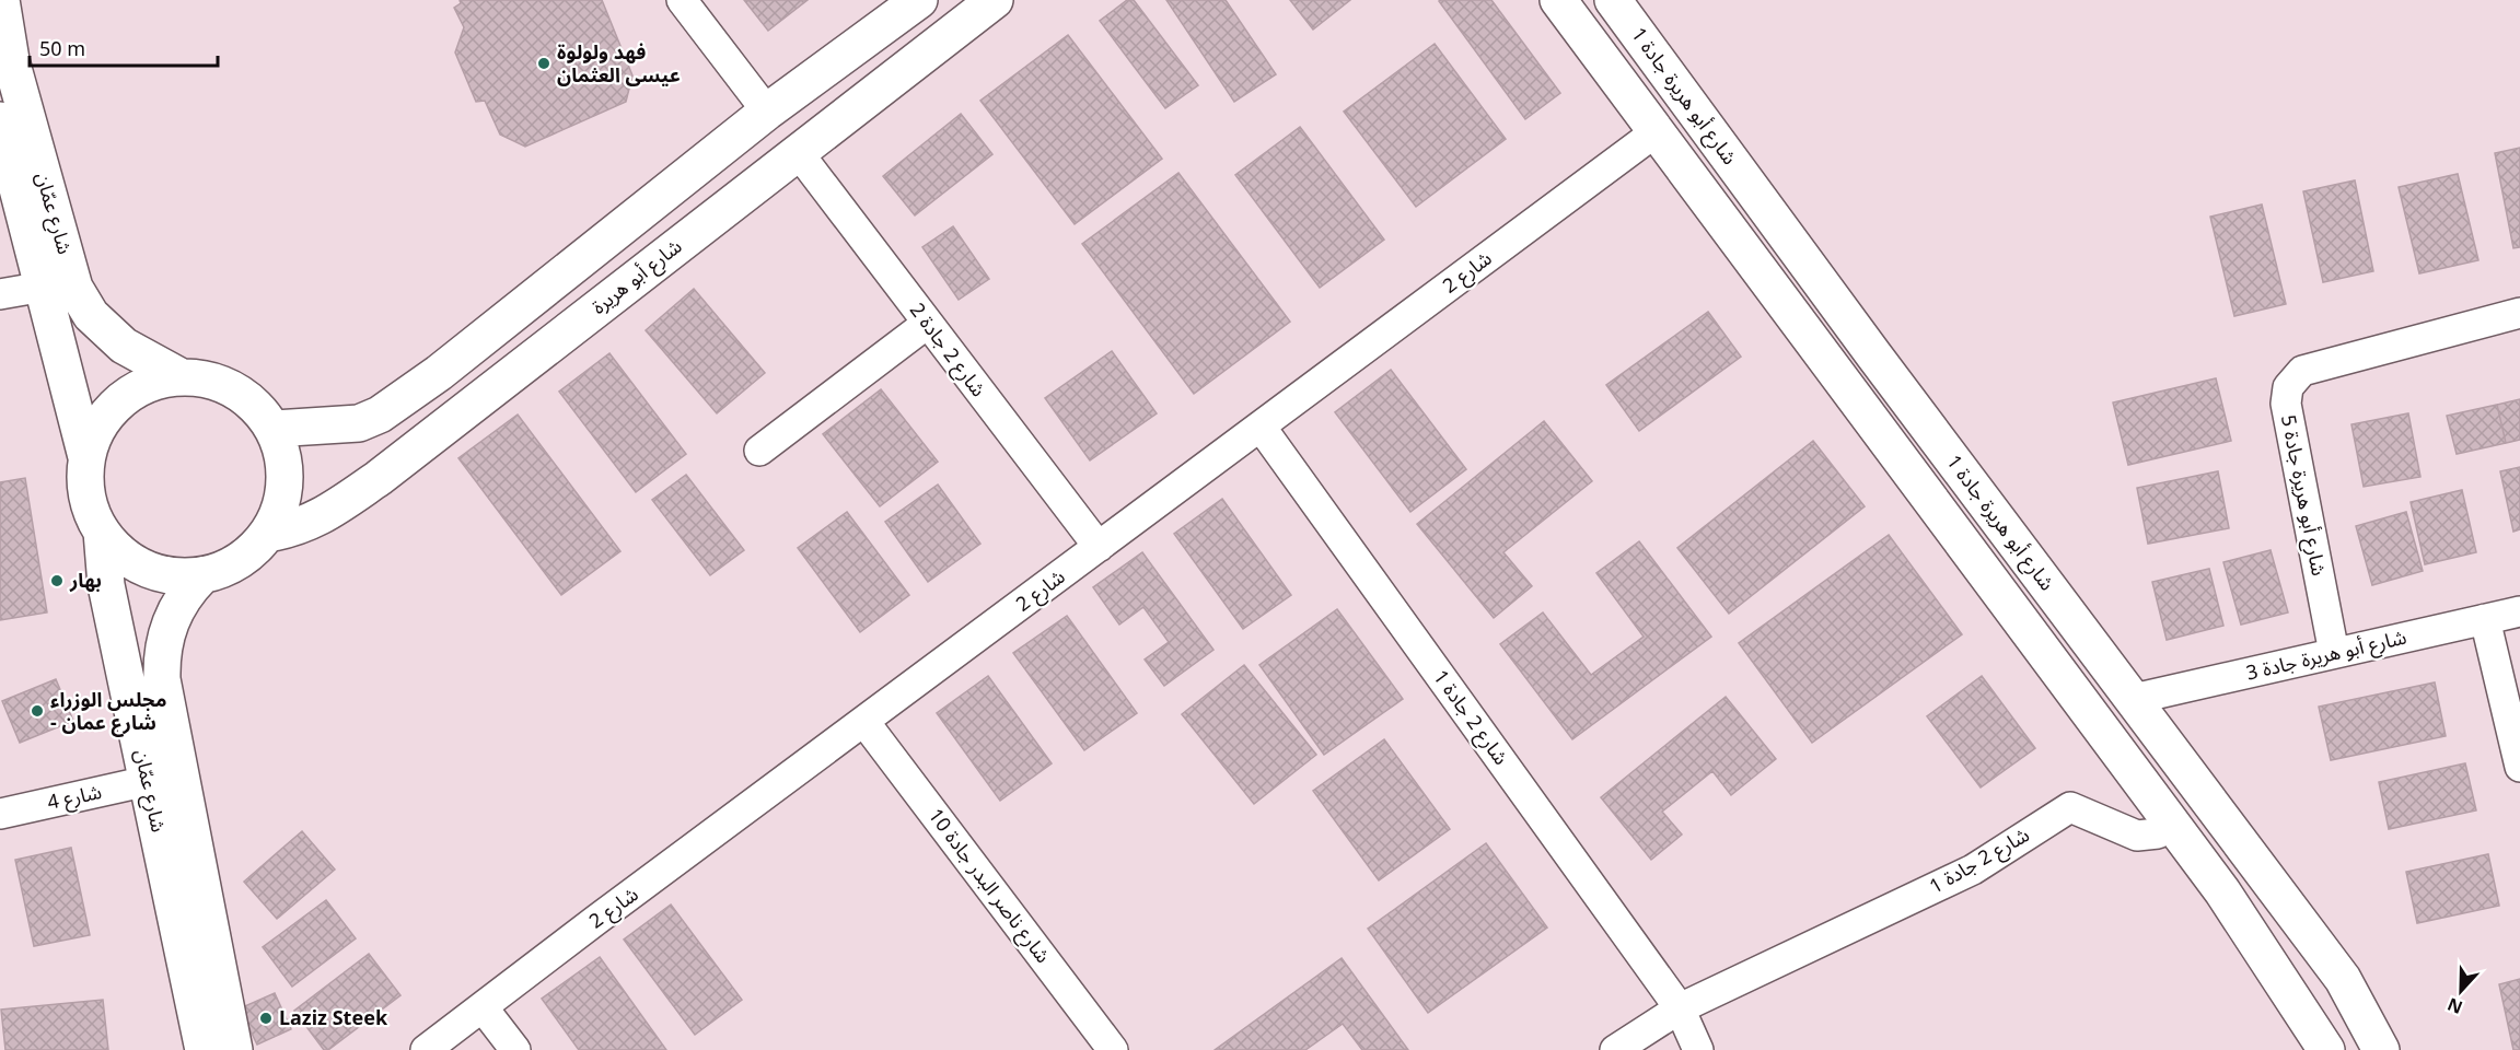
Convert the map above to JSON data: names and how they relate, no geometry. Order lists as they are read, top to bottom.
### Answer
{
  "streets": {
    "street": [
      "شارع أبو هريرة جادة 1",
      "شارع عمّان",
      "شارع 2",
      "شارع أبو هريرة",
      "شارع 2 جادة 2",
      "شارع أبو هريرة جادة 5",
      "شارع أبو هريرة جادة 3",
      "شارع 2 جادة 1",
      "شارع 4",
      "شارع ناصر البدر جادة 10"
    ]
  },
  "crossings": [
    ["شارع أبو هريرة جادة 1", "شارع أبو هريرة جادة 3"],
    ["شارع عمّان", "شارع أبو هريرة"],
    ["شارع عمّان", "شارع 4"],
    ["شارع 2", "شارع 2 جادة 2"],
    ["شارع 2", "شارع 2 جادة 1"],
    ["شارع 2", "شارع ناصر البدر جادة 10"],
    ["شارع أبو هريرة", "شارع 2 جادة 2"],
    ["شارع أبو هريرة جادة 5", "شارع أبو هريرة جادة 3"]
  ],
  "places": [
    "فهد ولولوة عيسى العثمان",
    "بهار",
    "مجلس الوزراء - شارع عمان",
    "Laziz Steek"
  ],
  "scale_bar": "50 m",
  "north": "bottom"
}
